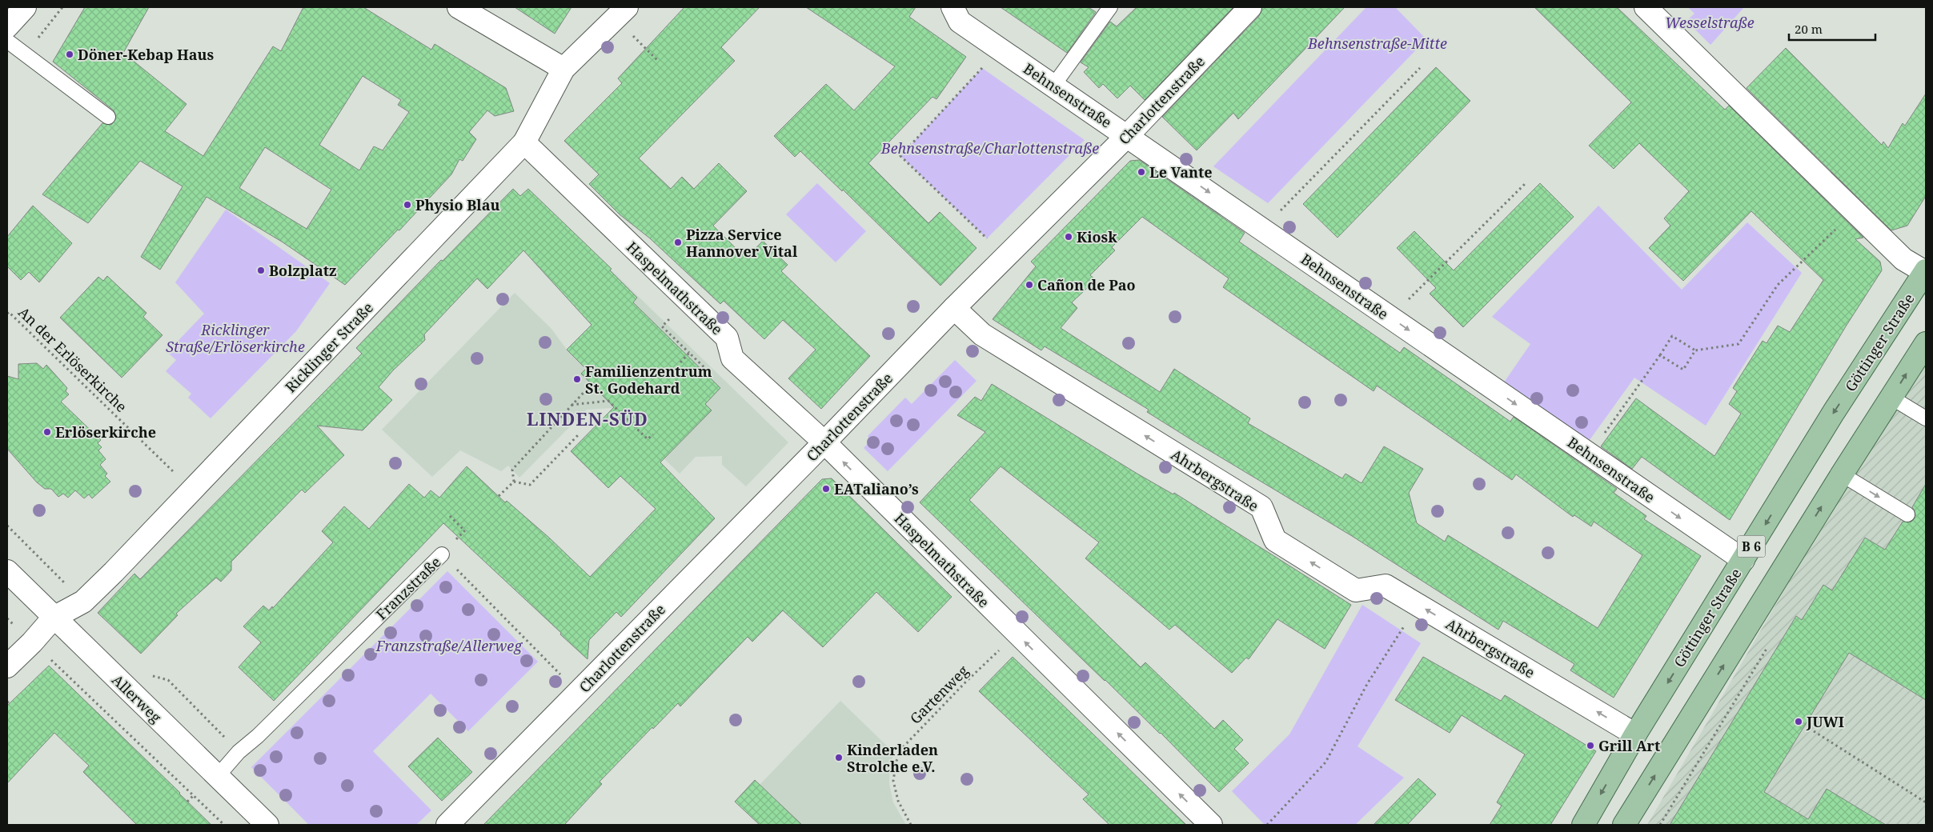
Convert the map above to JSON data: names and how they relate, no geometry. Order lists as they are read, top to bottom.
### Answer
{
  "streets": {
    "main road": ["Göttinger Straße", "B 6"],
    "street": [
      "Behnsenstraße",
      "Charlottenstraße",
      "Haspelmathstraße",
      "Ricklinger Straße",
      "Ahrbergstraße",
      "Allerweg"
    ],
    "lane": ["Franzstraße"],
    "path": ["An der Erlöserkirche", "Gartenweg"]
  },
  "crossings": [
    ["Behnsenstraße", "Charlottenstraße"],
    ["Behnsenstraße", "Göttinger Straße"],
    ["Charlottenstraße", "Haspelmathstraße"],
    ["Charlottenstraße", "Ahrbergstraße"],
    ["Charlottenstraße", "Franzstraße"],
    ["Haspelmathstraße", "Ricklinger Straße"],
    ["Haspelmathstraße", "Gartenweg"],
    ["Göttinger Straße", "Ahrbergstraße"],
    ["Ricklinger Straße", "An der Erlöserkirche"],
    ["Ricklinger Straße", "Allerweg"],
    ["Franzstraße", "Allerweg"]
  ],
  "one_way": ["Behnsenstraße", "Haspelmathstraße", "Ahrbergstraße"],
  "districts": ["LINDEN-SÜD"],
  "parks": [
    "Wesselstraße",
    "Behnsenstraße-Mitte",
    "Behnsenstraße/Charlottenstraße",
    "Ricklinger Straße/Erlöserkirche",
    "Franzstraße/Allerweg"
  ],
  "places": [
    "Döner-Kebap Haus",
    "Le Vante",
    "Physio Blau",
    "Kiosk",
    "Pizza Service Hannover Vital",
    "Bolzplatz",
    "Cañon de Pao",
    "Familienzentrum St. Godehard",
    "Erlöserkirche",
    "EATaliano’s",
    "JUWI",
    "Grill Art",
    "Kinderladen Strolche e.V."
  ],
  "scale_bar": "20 m"
}
